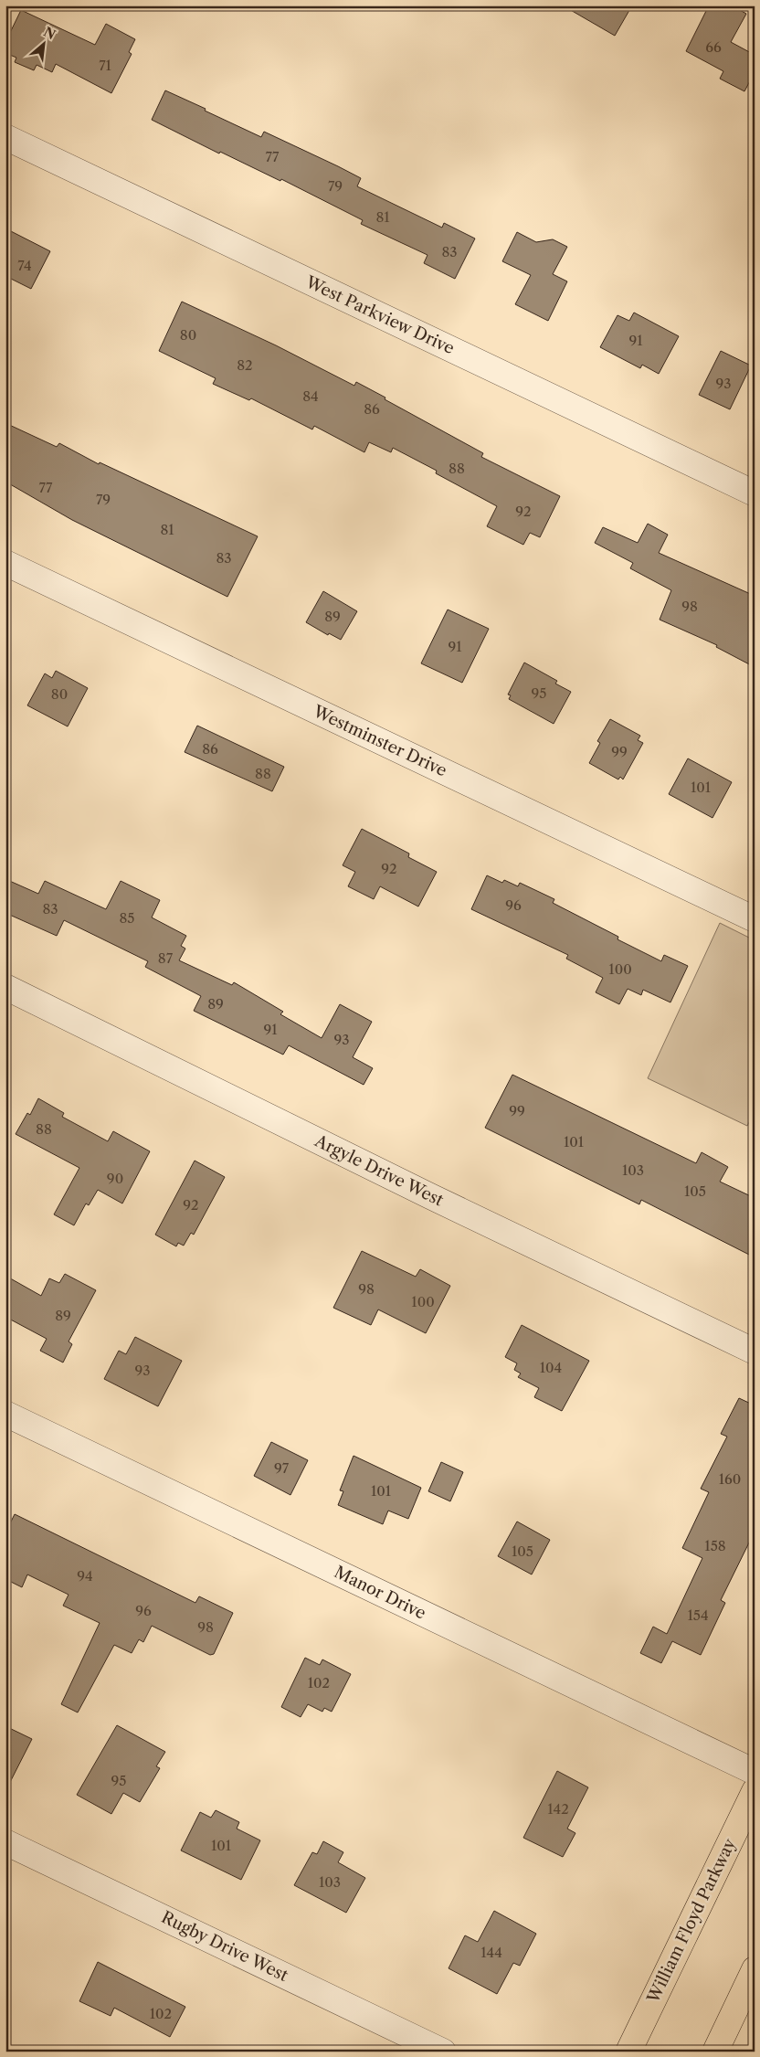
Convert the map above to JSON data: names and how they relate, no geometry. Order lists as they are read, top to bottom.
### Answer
{
  "streets": {
    "highway": ["William Floyd Parkway"],
    "street": [
      "West Parkview Drive",
      "Westminster Drive",
      "Argyle Drive West",
      "Manor Drive",
      "Rugby Drive West"
    ]
  },
  "house_numbers": [
    "66",
    "71",
    "77",
    "79",
    "81",
    "83",
    "74",
    "80",
    "91",
    "82",
    "93",
    "84",
    "86",
    "88",
    "77",
    "79",
    "92",
    "81",
    "83",
    "98",
    "89",
    "91",
    "95",
    "80",
    "86",
    "99",
    "88",
    "101",
    "92",
    "96",
    "83",
    "85",
    "87",
    "100",
    "89",
    "91",
    "93",
    "99",
    "88",
    "101",
    "103",
    "90",
    "105",
    "92",
    "98",
    "100",
    "89",
    "104",
    "93",
    "97",
    "160",
    "101",
    "158",
    "105",
    "94",
    "96",
    "154",
    "98",
    "102",
    "95",
    "142",
    "101",
    "103",
    "144",
    "102"
  ],
  "north": "top right"
}
